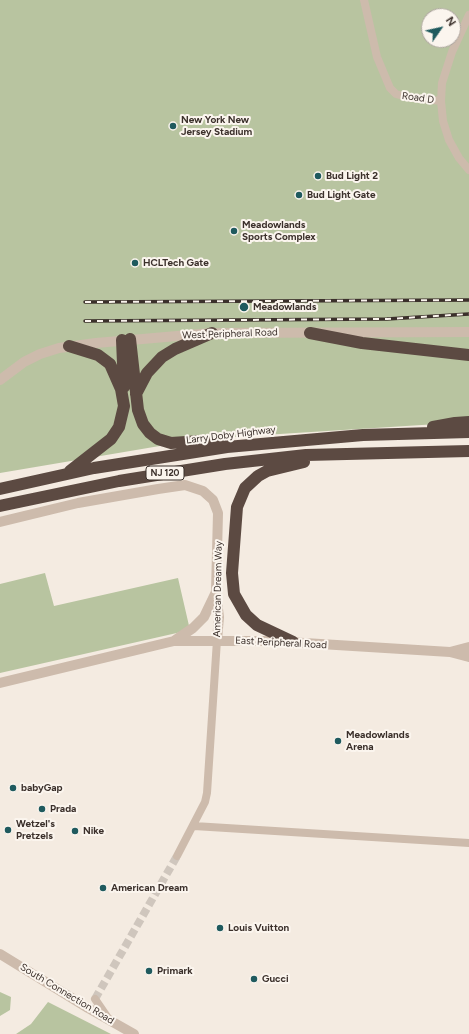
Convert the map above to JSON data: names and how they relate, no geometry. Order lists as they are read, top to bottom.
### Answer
{
  "streets": {
    "highway": ["Larry Doby Highway", "NJ 120"],
    "street": [
      "Road D",
      "West Peripheral Road",
      "American Dream Way",
      "East Peripheral Road",
      "South Connection Road"
    ]
  },
  "crossings": [
    ["American Dream Way", "East Peripheral Road"]
  ],
  "places": [
    "New York New Jersey Stadium",
    "Bud Light 2",
    "Bud Light Gate",
    "Meadowlands Sports Complex",
    "HCLTech Gate",
    "Meadowlands",
    "Meadowlands Arena",
    "babyGap",
    "Prada",
    "Wetzel's Pretzels",
    "Nike",
    "American Dream",
    "Louis Vuitton",
    "Primark",
    "Gucci"
  ],
  "north": "top right"
}
